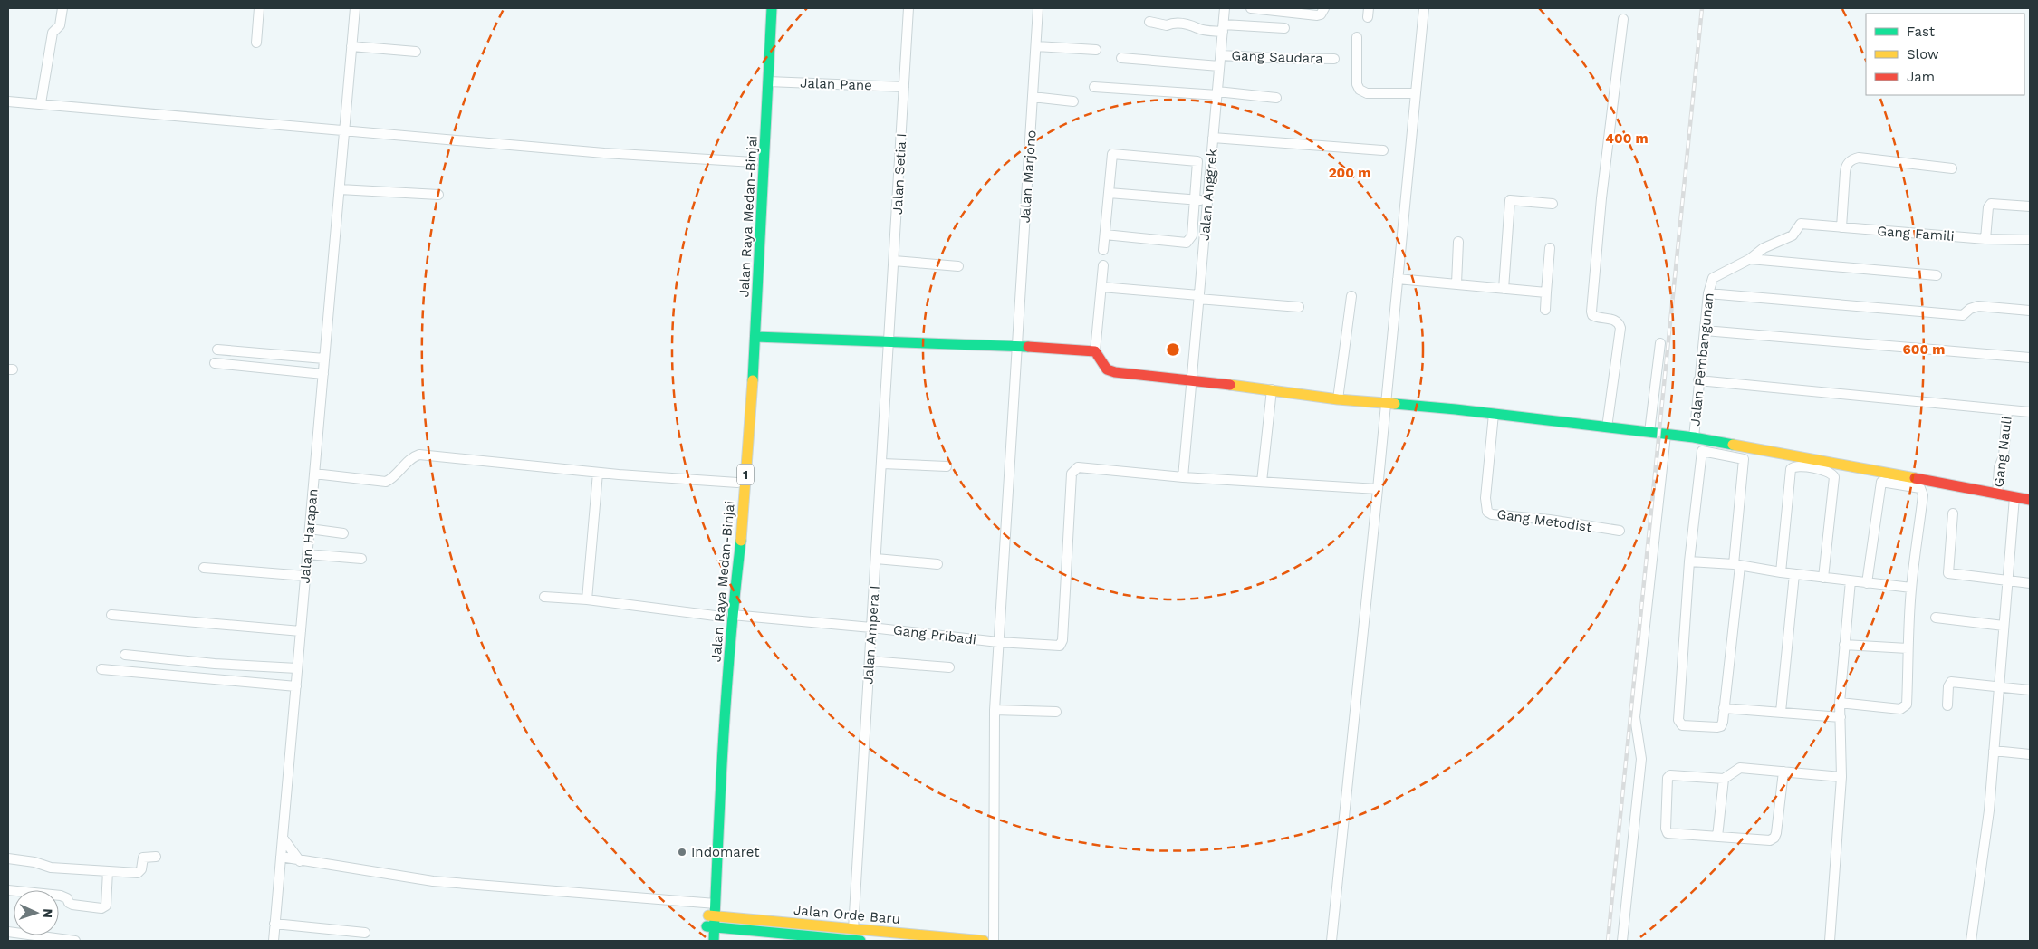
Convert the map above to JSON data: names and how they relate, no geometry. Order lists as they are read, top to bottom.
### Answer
{
  "streets": {
    "main road": ["Jalan Raya Medan-Binjai", "1", "Jalan Orde Baru"],
    "street": [
      "Gang Saudara",
      "Jalan Pane",
      "Jalan Setia I",
      "Jalan Marjono",
      "Jalan Anggrek",
      "Gang Famili",
      "Jalan Pembangunan",
      "Gang Nauli",
      "Gang Metodist",
      "Jalan Harapan",
      "Jalan Ampera I",
      "Gang Pribadi"
    ]
  },
  "crossings": [
    ["Gang Saudara", "Jalan Anggrek"],
    ["Jalan Pane", "Jalan Setia I"],
    ["Jalan Pane", "Jalan Raya Medan-Binjai"],
    ["Jalan Setia I", "Jalan Ampera I"],
    ["Jalan Marjono", "Gang Pribadi"],
    ["Jalan Anggrek", "Gang Pribadi"],
    ["Jalan Raya Medan-Binjai", "Gang Pribadi"],
    ["Jalan Raya Medan-Binjai", "Jalan Orde Baru"],
    ["Gang Famili", "Jalan Pembangunan"],
    ["Jalan Ampera I", "Gang Pribadi"],
    ["Jalan Ampera I", "Jalan Orde Baru"]
  ],
  "places": ["Indomaret"],
  "legend": ["Fast", "Slow", "Jam"],
  "north": "right",
  "rings": ["400 m", "200 m", "600 m"]
}
